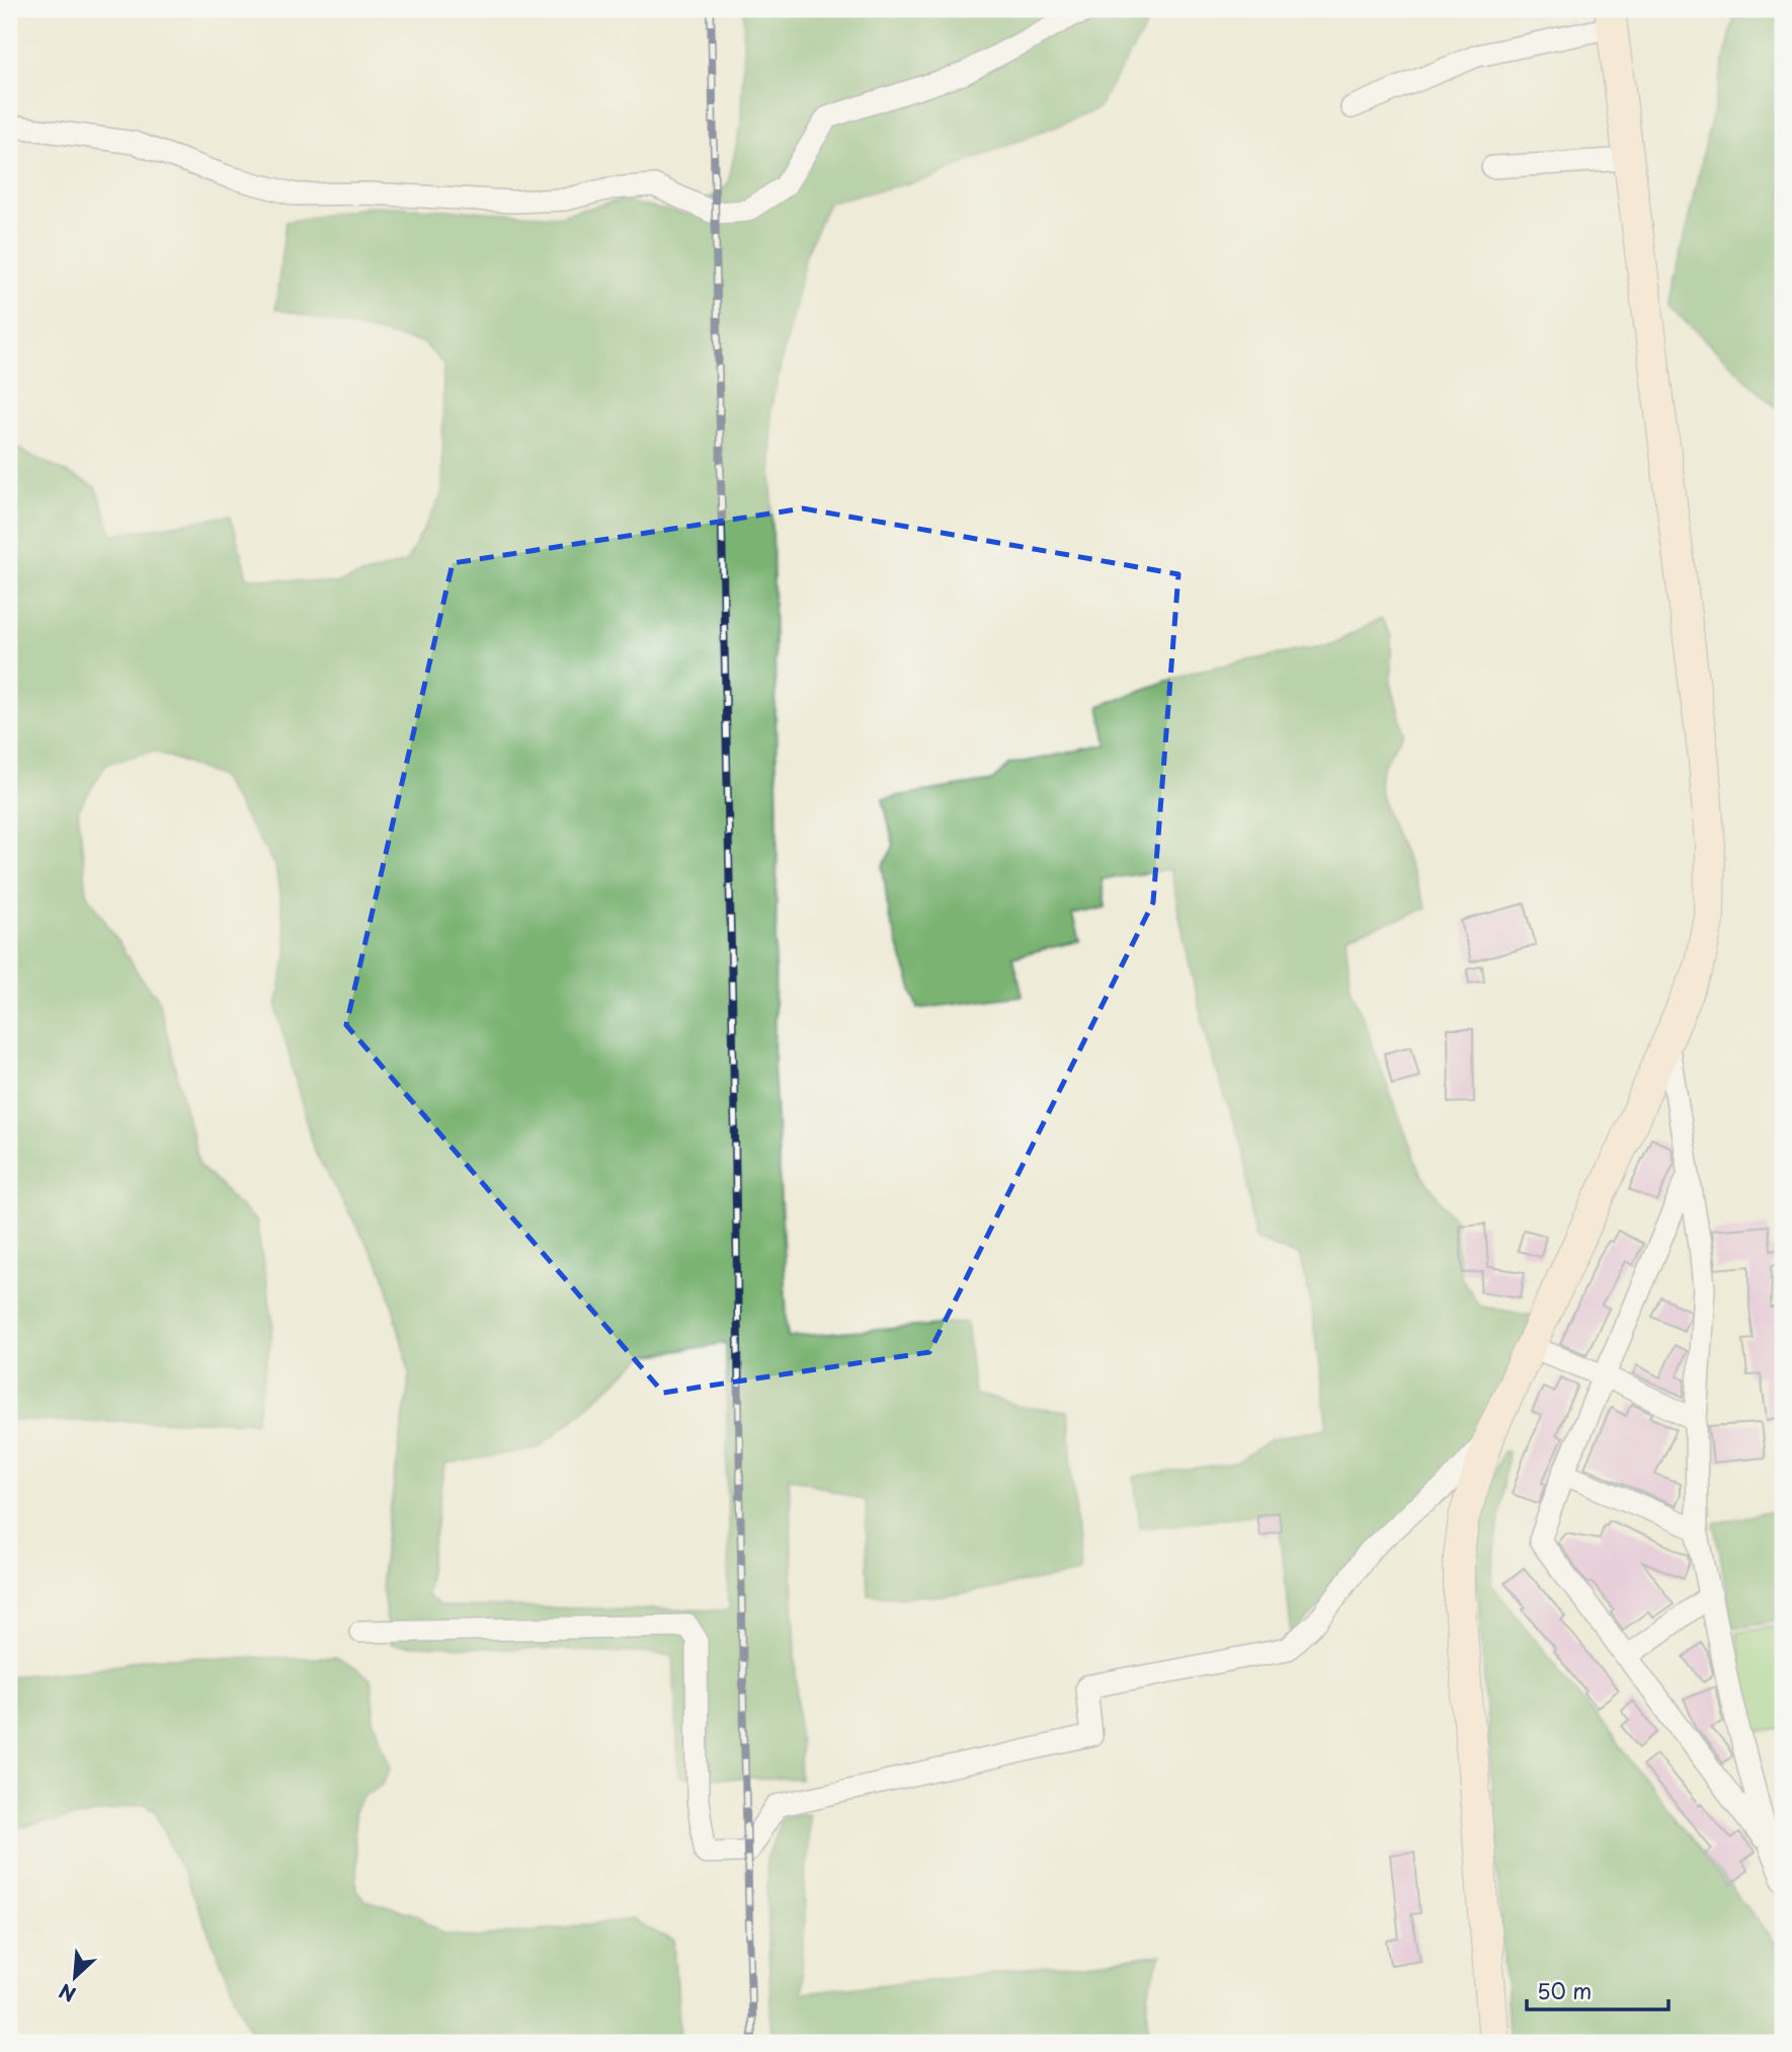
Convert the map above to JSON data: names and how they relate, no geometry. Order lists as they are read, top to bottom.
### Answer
{
  "scale_bar": "50 m",
  "north": "bottom left"
}
